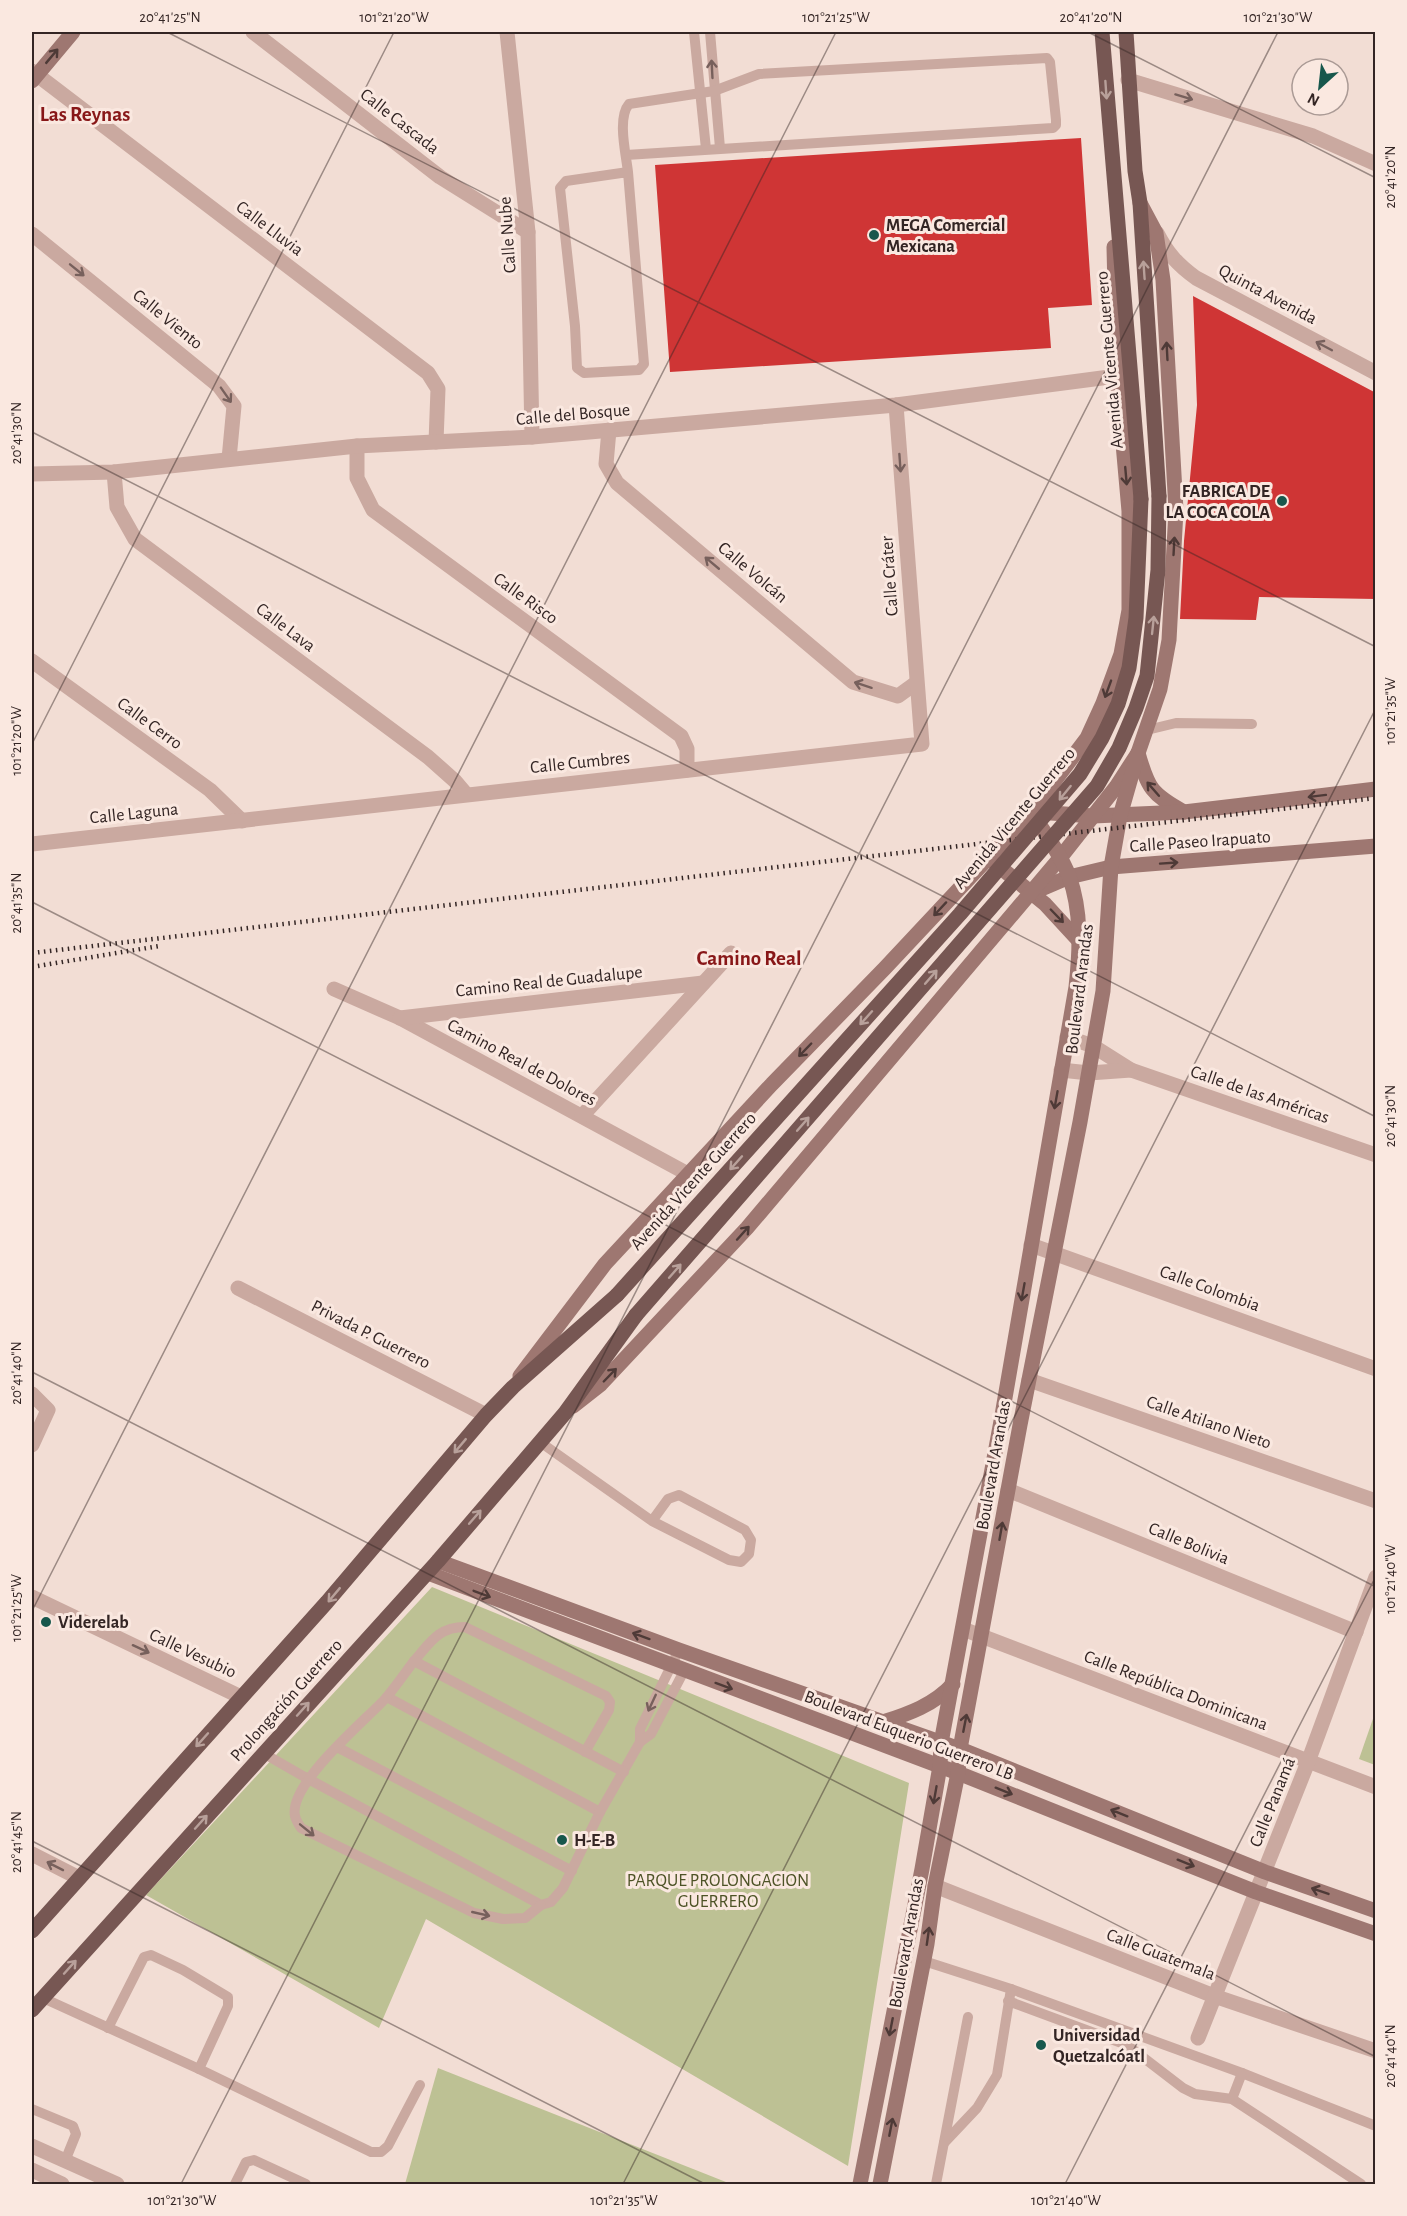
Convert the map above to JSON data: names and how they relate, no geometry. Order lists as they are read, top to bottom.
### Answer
{
  "streets": {
    "main road": [
      "Avenida Vicente Guerrero",
      "Calle Paseo Irapuato",
      "Boulevard Arandas",
      "Prolongación Guerrero",
      "Boulevard Euquerio Guerrero LB"
    ],
    "street": [
      "Calle Cascada",
      "Calle Lluvia",
      "Calle Nube",
      "Quinta Avenida",
      "Calle Viento",
      "Calle del Bosque",
      "Calle Volcán",
      "Calle Cráter",
      "Calle Risco",
      "Calle Lava",
      "Calle Cerro",
      "Calle Cumbres",
      "Calle Laguna",
      "Camino Real de Guadalupe",
      "Camino Real de Dolores",
      "Calle de las Américas",
      "Calle Colombia",
      "Privada P. Guerrero",
      "Calle Atilano Nieto",
      "Calle Bolivia",
      "Calle Vesubio",
      "Calle República Dominicana",
      "Calle Panamá",
      "Calle Guatemala"
    ]
  },
  "crossings": [
    ["Calle Cascada", "Calle Nube"],
    ["Calle Lluvia", "Calle del Bosque"],
    ["Calle Nube", "Calle del Bosque"],
    ["Calle Viento", "Calle del Bosque"],
    ["Avenida Vicente Guerrero", "Prolongación Guerrero"],
    ["Calle del Bosque", "Calle Volcán"],
    ["Calle del Bosque", "Calle Cráter"],
    ["Calle del Bosque", "Calle Risco"],
    ["Calle del Bosque", "Calle Lava"],
    ["Calle Volcán", "Calle Cráter"],
    ["Calle Cráter", "Calle Cumbres"],
    ["Calle Risco", "Calle Cumbres"],
    ["Calle Lava", "Calle Cumbres"],
    ["Calle Cerro", "Calle Cumbres"],
    ["Calle Cerro", "Calle Laguna"],
    ["Calle Cumbres", "Calle Laguna"],
    ["Calle Paseo Irapuato", "Boulevard Arandas"],
    ["Camino Real de Guadalupe", "Camino Real de Dolores"],
    ["Boulevard Arandas", "Calle de las Américas"],
    ["Boulevard Arandas", "Calle Colombia"],
    ["Boulevard Arandas", "Calle Atilano Nieto"],
    ["Boulevard Arandas", "Calle Bolivia"],
    ["Boulevard Arandas", "Calle República Dominicana"],
    ["Boulevard Arandas", "Boulevard Euquerio Guerrero LB"],
    ["Boulevard Arandas", "Calle Guatemala"],
    ["Privada P. Guerrero", "Prolongación Guerrero"],
    ["Calle Bolivia", "Calle Panamá"],
    ["Calle Vesubio", "Prolongación Guerrero"],
    ["Calle República Dominicana", "Calle Panamá"],
    ["Prolongación Guerrero", "Boulevard Euquerio Guerrero LB"],
    ["Boulevard Euquerio Guerrero LB", "Calle Panamá"],
    ["Calle Panamá", "Calle Guatemala"]
  ],
  "one_way": [
    "Quinta Avenida",
    "Calle Viento",
    "Calle Volcán",
    "Calle Cráter",
    "Calle Vesubio"
  ],
  "districts": ["Las Reynas", "Camino Real"],
  "parks": ["PARQUE PROLONGACION GUERRERO"],
  "places": [
    "MEGA Comercial Mexicana",
    "FABRICA DE LA COCA COLA",
    "Viderelab",
    "H-E-B",
    "Universidad Quetzalcóatl"
  ],
  "north": "bottom left",
  "coordinates": [
    "20°41'25\"N",
    "101°21'20\"W",
    "101°21'25\"W",
    "20°41'20\"N",
    "101°21'30\"W",
    "20°41'30\"N",
    "101°21'35\"W",
    "20°41'35\"N",
    "20°41'40\"N",
    "101°21'40\"W",
    "20°41'45\"N"
  ]
}
